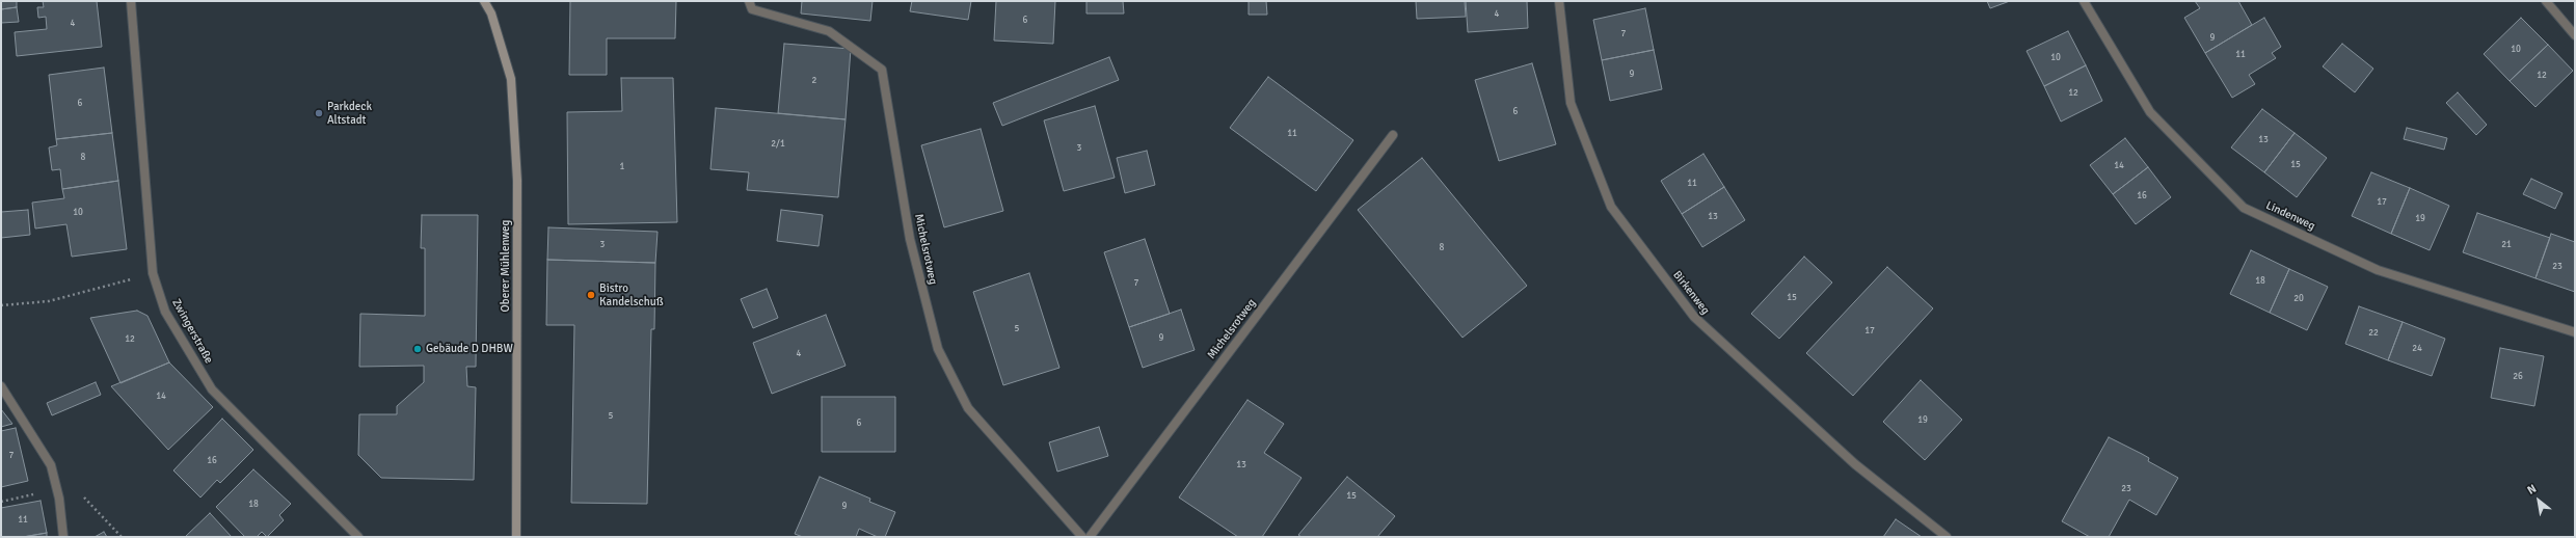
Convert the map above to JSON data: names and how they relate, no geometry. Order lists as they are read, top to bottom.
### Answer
{
  "streets": {
    "street": [
      "Lindenweg",
      "Michelsrotweg",
      "Oberer Mühlenweg",
      "Birkenweg",
      "Zwingerstraße"
    ]
  },
  "places": ["Parkdeck Altstadt", "Bistro Kandelschuß", "Gebäude D DHBW"],
  "house_numbers": [
    "4",
    "6",
    "4",
    "7",
    "9",
    "10",
    "11",
    "10",
    "9",
    "12",
    "2",
    "12",
    "6",
    "6",
    "11",
    "13",
    "2/1",
    "3",
    "8",
    "15",
    "14",
    "1",
    "11",
    "16",
    "17",
    "10",
    "13",
    "19",
    "3",
    "21",
    "8",
    "23",
    "18",
    "7",
    "15",
    "20",
    "5",
    "17",
    "22",
    "9",
    "12",
    "24",
    "4",
    "26",
    "14",
    "5",
    "19",
    "6",
    "7",
    "16",
    "13",
    "23",
    "15",
    "18",
    "9",
    "11"
  ],
  "north": "top left"
}
